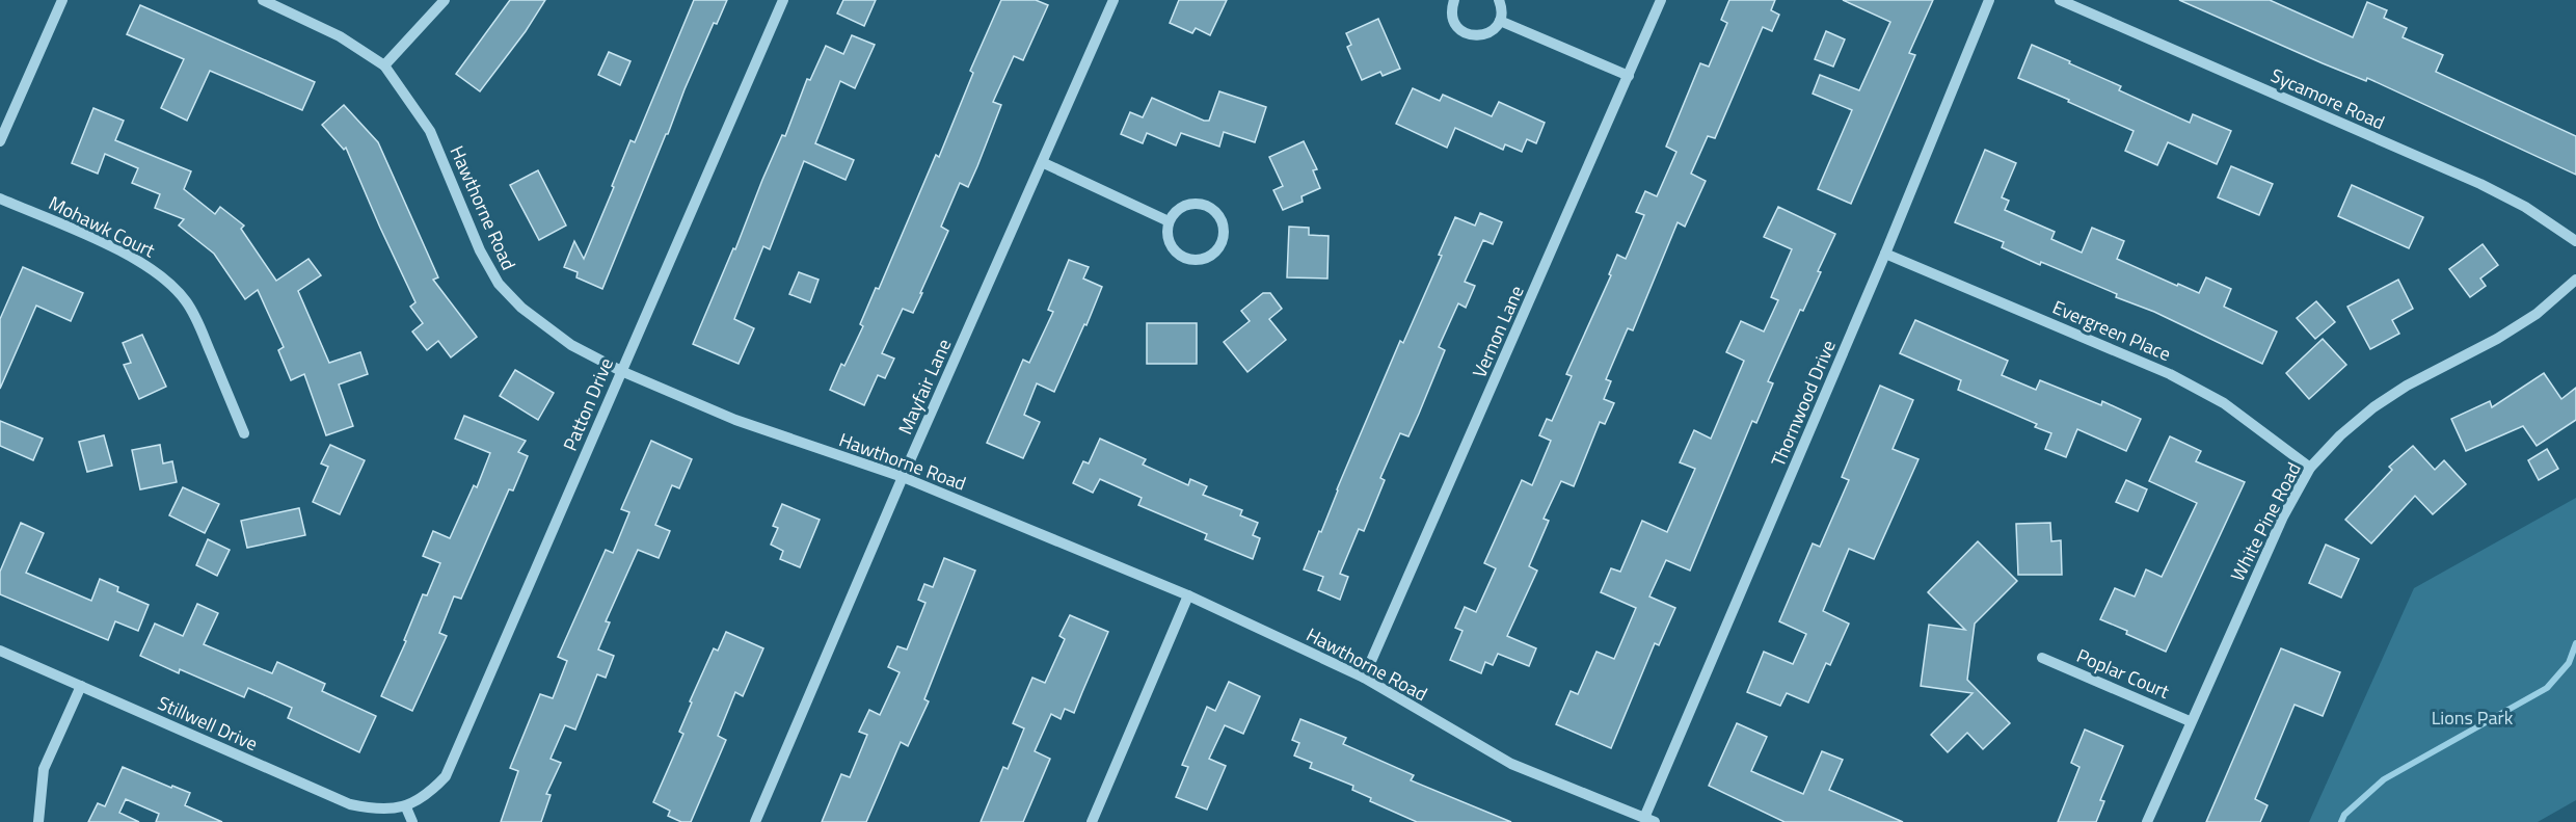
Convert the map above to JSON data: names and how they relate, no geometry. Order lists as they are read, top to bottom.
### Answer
{
  "streets": {
    "street": [
      "Sycamore Road",
      "Hawthorne Road",
      "Mohawk Court",
      "Evergreen Place",
      "Vernon Lane",
      "Mayfair Lane",
      "Thornwood Drive",
      "Patton Drive",
      "White Pine Road",
      "Poplar Court",
      "Stillwell Drive"
    ]
  },
  "crossings": [
    ["Hawthorne Road", "Vernon Lane"],
    ["Hawthorne Road", "Mayfair Lane"],
    ["Hawthorne Road", "Thornwood Drive"],
    ["Hawthorne Road", "Patton Drive"],
    ["Evergreen Place", "Thornwood Drive"],
    ["Evergreen Place", "White Pine Road"],
    ["Patton Drive", "Stillwell Drive"],
    ["White Pine Road", "Poplar Court"]
  ],
  "parks": ["Lions Park"]
}
